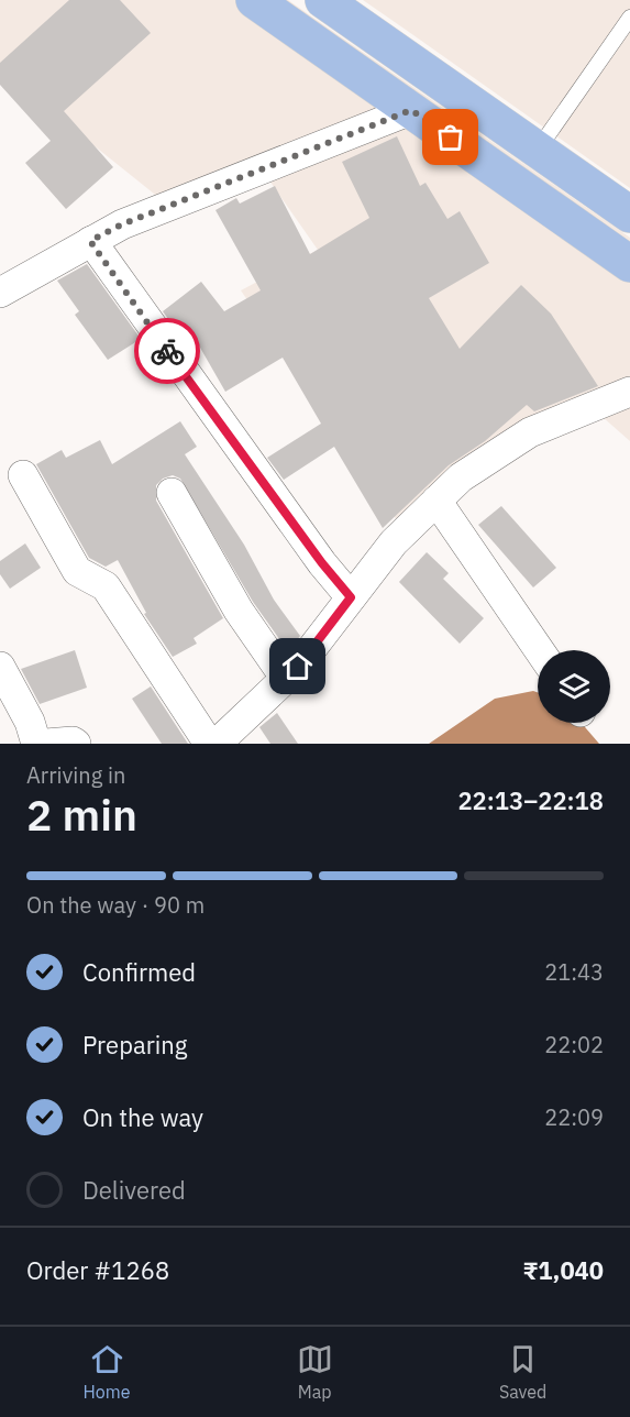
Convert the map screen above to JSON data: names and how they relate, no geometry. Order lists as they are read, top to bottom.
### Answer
{
  "page": {
    "heading": ["2 min", "Arriving in", "22:13–22:18"],
    "panel": ["Order #1268", "₹1,040"],
    "bar": "On the way · 90 m",
    "list": [
      ["Confirmed", "21:43"],
      ["Preparing", "22:02"],
      ["On the way", "22:09"],
      "Delivered"
    ],
    "tabs": ["Home", "Map", "Saved"]
  }
}
